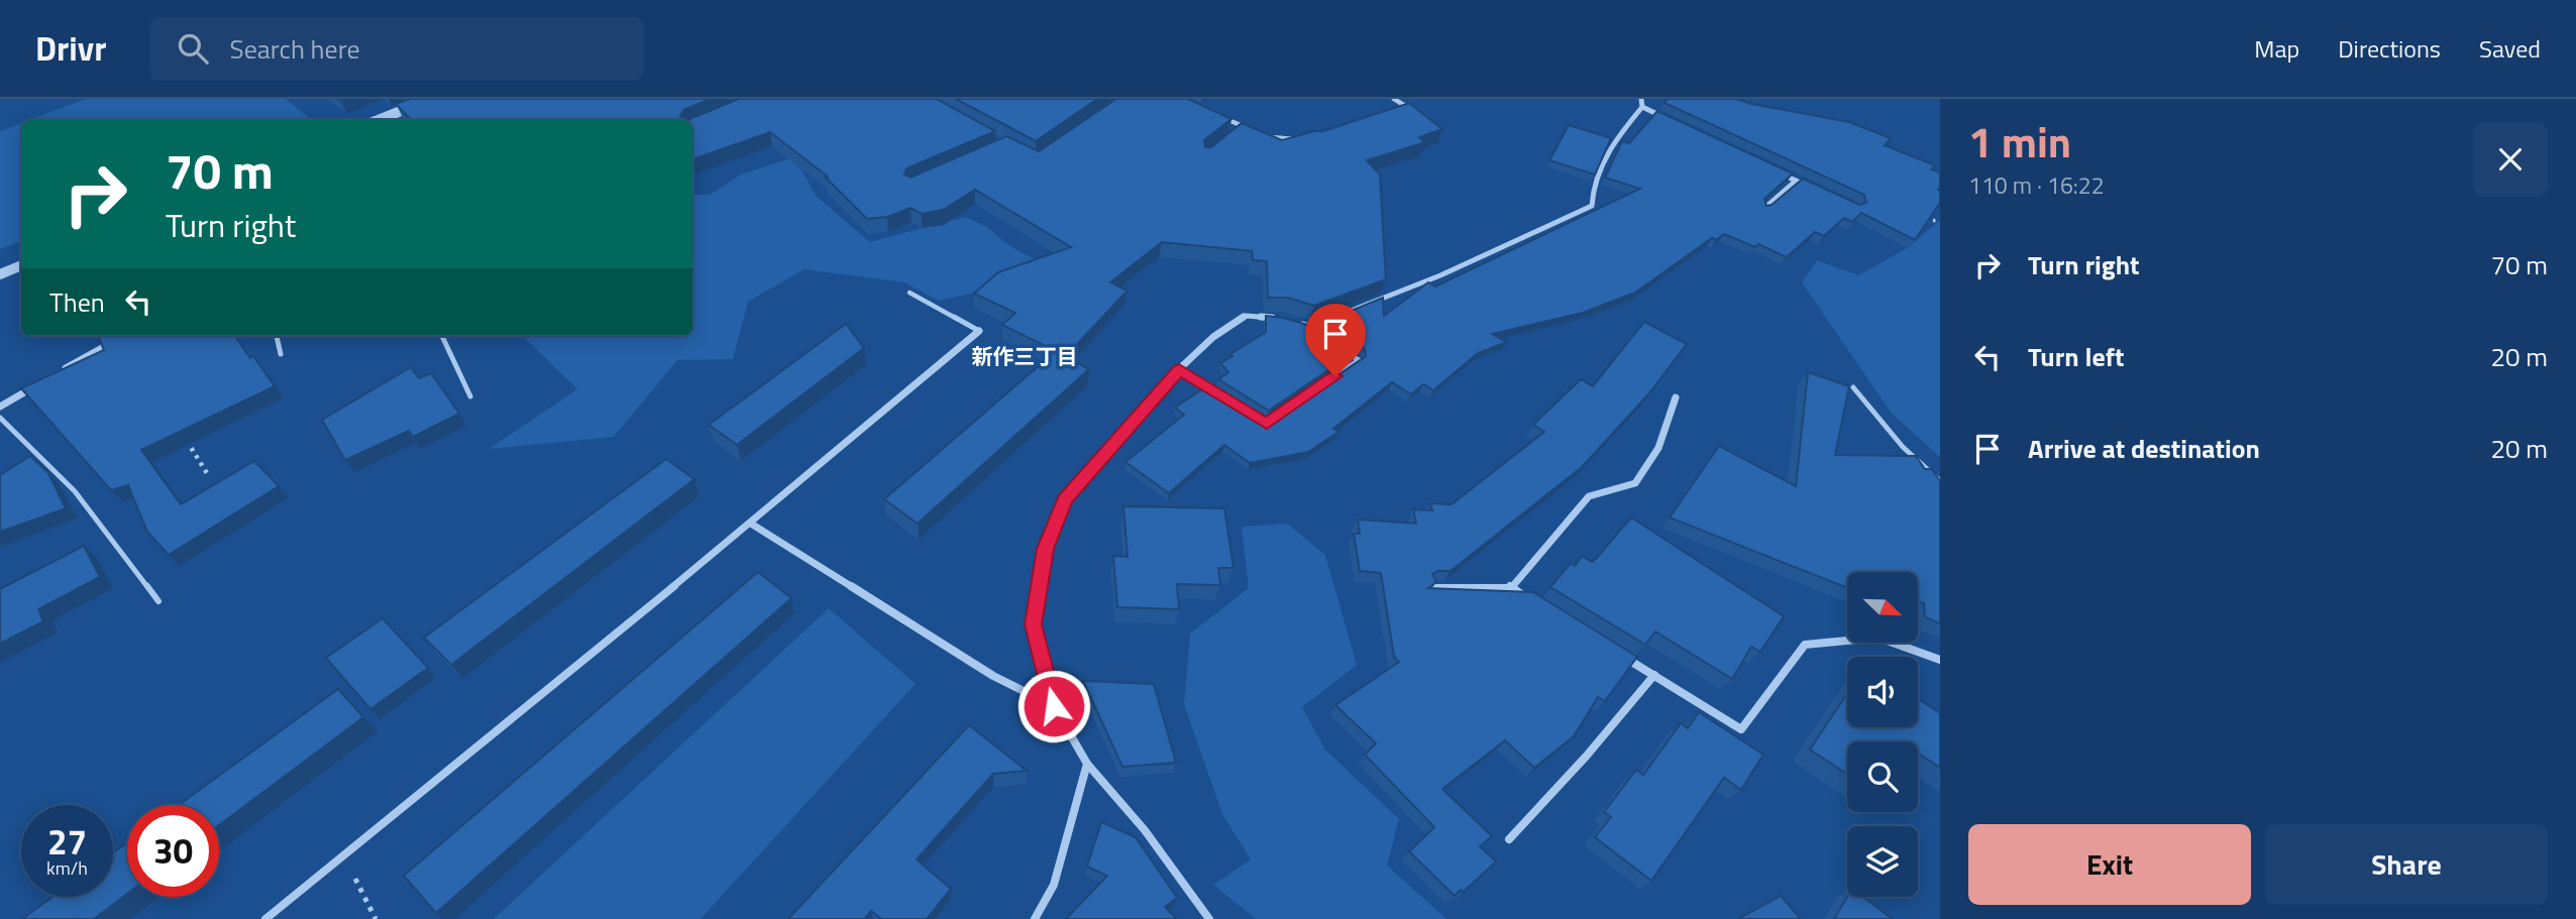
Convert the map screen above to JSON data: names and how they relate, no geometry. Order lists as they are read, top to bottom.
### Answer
{
  "districts": ["新作三丁目"],
  "north": "bottom right",
  "page": {
    "header": "Drivr",
    "search": "Search here",
    "nav": ["Map", "Directions", "Saved"],
    "heading": ["1 min", "110 m · 16:22"],
    "turn": ["70 m", "Turn right"],
    "list": [
      {
        "name": "Turn right",
        "value": "70 m"
      },
      {
        "name": "Turn left",
        "value": "20 m"
      },
      {
        "name": "Arrive at destination",
        "value": "20 m"
      }
    ],
    "then": "Then",
    "speed": "27 km/h",
    "limit": "30",
    "buttons": ["Exit", "Share"]
  }
}
